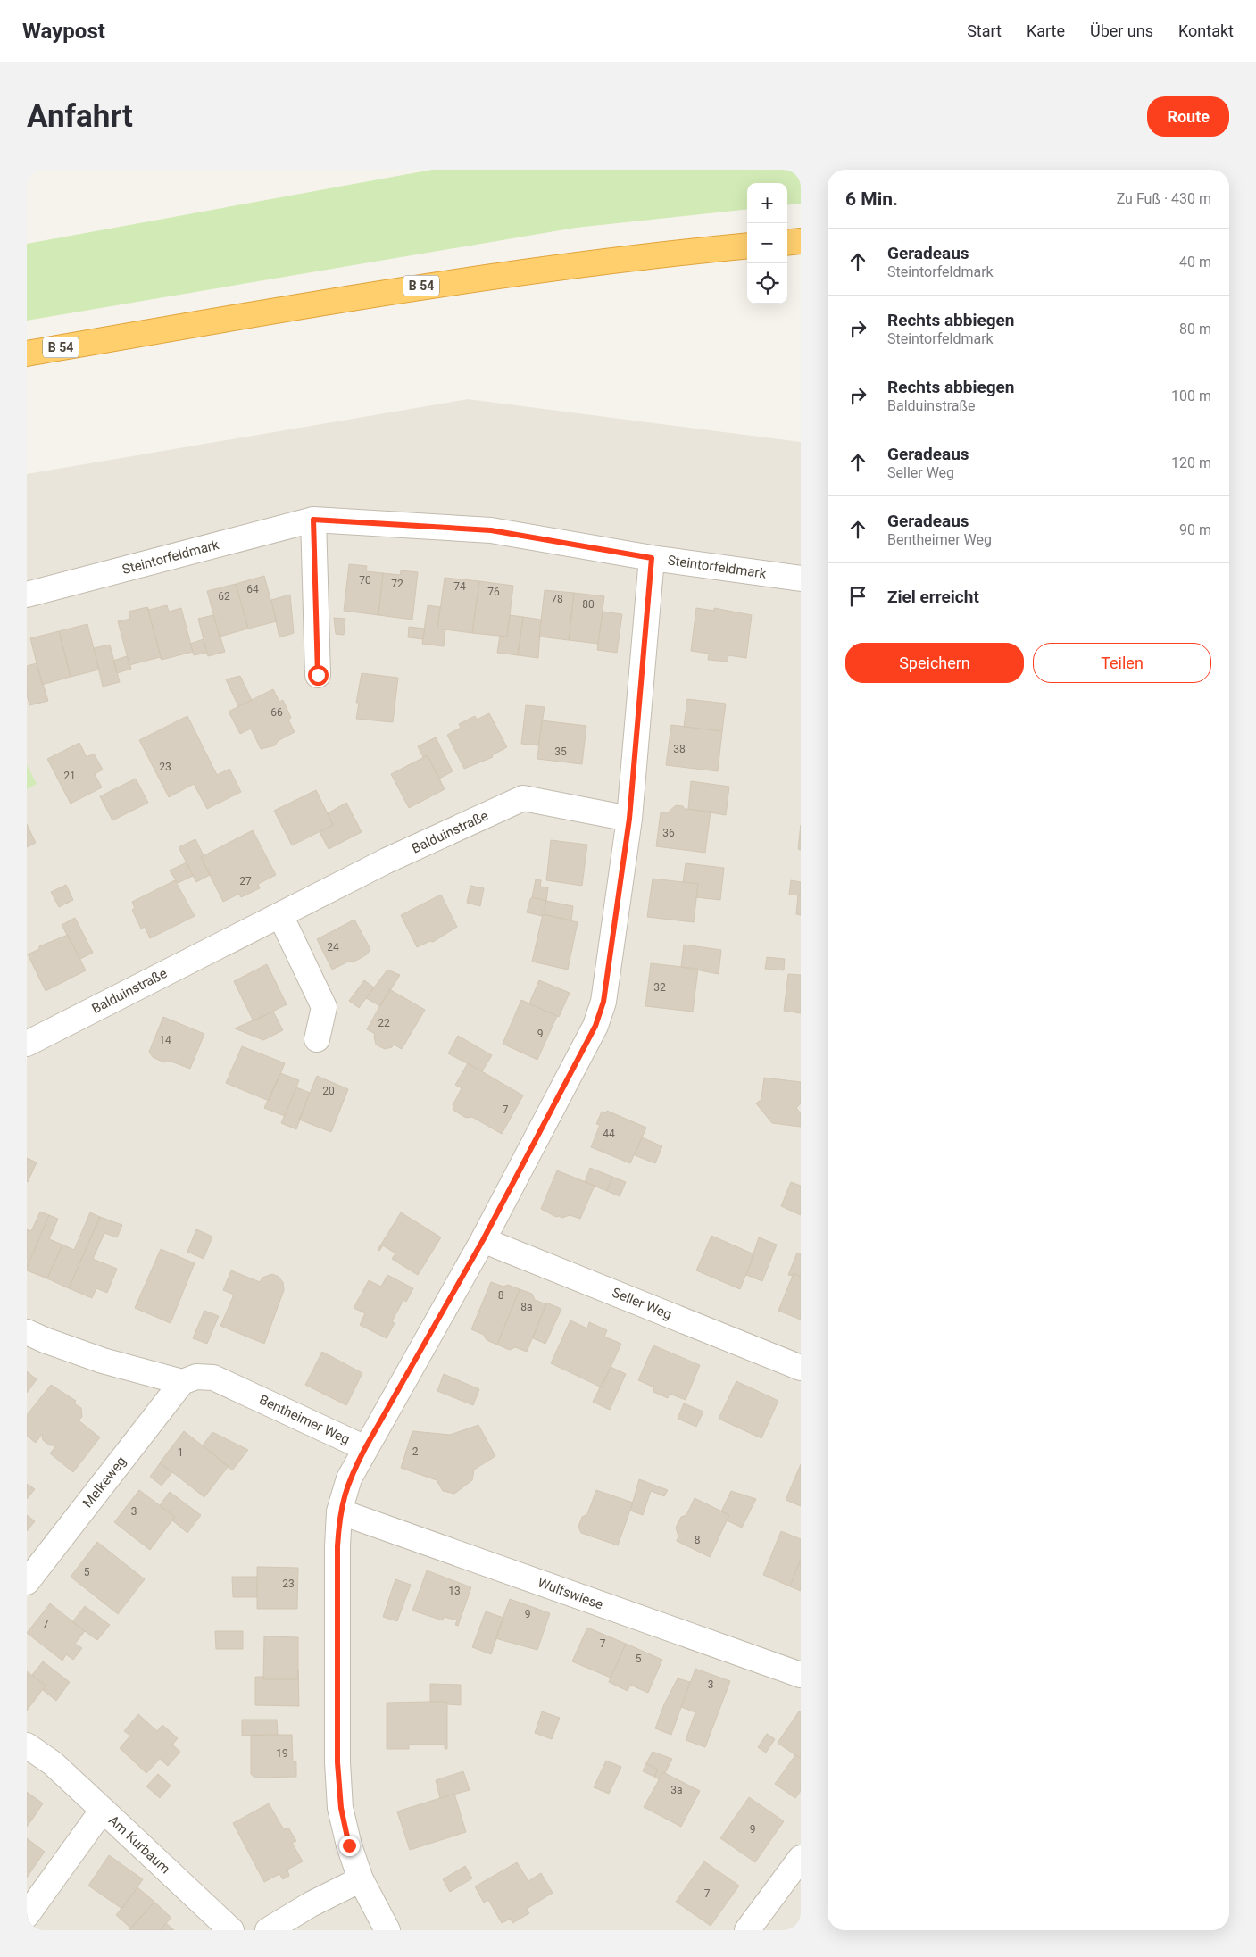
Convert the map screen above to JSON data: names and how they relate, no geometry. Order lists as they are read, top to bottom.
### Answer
{
  "streets": {
    "highway": ["B 54"],
    "street": [
      "Steintorfeldmark",
      "Balduinstraße",
      "Seller Weg",
      "Bentheimer Weg",
      "Melkeweg",
      "Wulfswiese",
      "Am Kurbaum"
    ]
  },
  "crossings": [
    ["Bentheimer Weg", "Melkeweg"],
    ["Bentheimer Weg", "Wulfswiese"]
  ],
  "house_numbers": [
    "70",
    "72",
    "74",
    "64",
    "76",
    "62",
    "78",
    "80",
    "66",
    "38",
    "35",
    "23",
    "21",
    "36",
    "27",
    "24",
    "32",
    "22",
    "9",
    "14",
    "20",
    "7",
    "44",
    "8",
    "8a",
    "2",
    "1",
    "3",
    "8",
    "5",
    "23",
    "13",
    "9",
    "7",
    "7",
    "5",
    "3",
    "19",
    "3a",
    "9",
    "7"
  ],
  "page": {
    "header": "Waypost",
    "nav": [
      "Start",
      "Karte",
      "Über uns",
      "Kontakt"
    ],
    "buttons": [
      "Route",
      ["Speichern", "Teilen"]
    ],
    "title": "Anfahrt",
    "heading": ["6 Min.", "Zu Fuß · 430 m"],
    "map_buttons": ["+", "−"],
    "list": [
      ["Geradeaus", "Steintorfeldmark", "40 m"],
      ["Rechts abbiegen", "Steintorfeldmark", "80 m"],
      ["Rechts abbiegen", "Balduinstraße", "100 m"],
      ["Geradeaus", "Seller Weg", "120 m"],
      ["Geradeaus", "Bentheimer Weg", "90 m"],
      "Ziel erreicht"
    ]
  }
}
